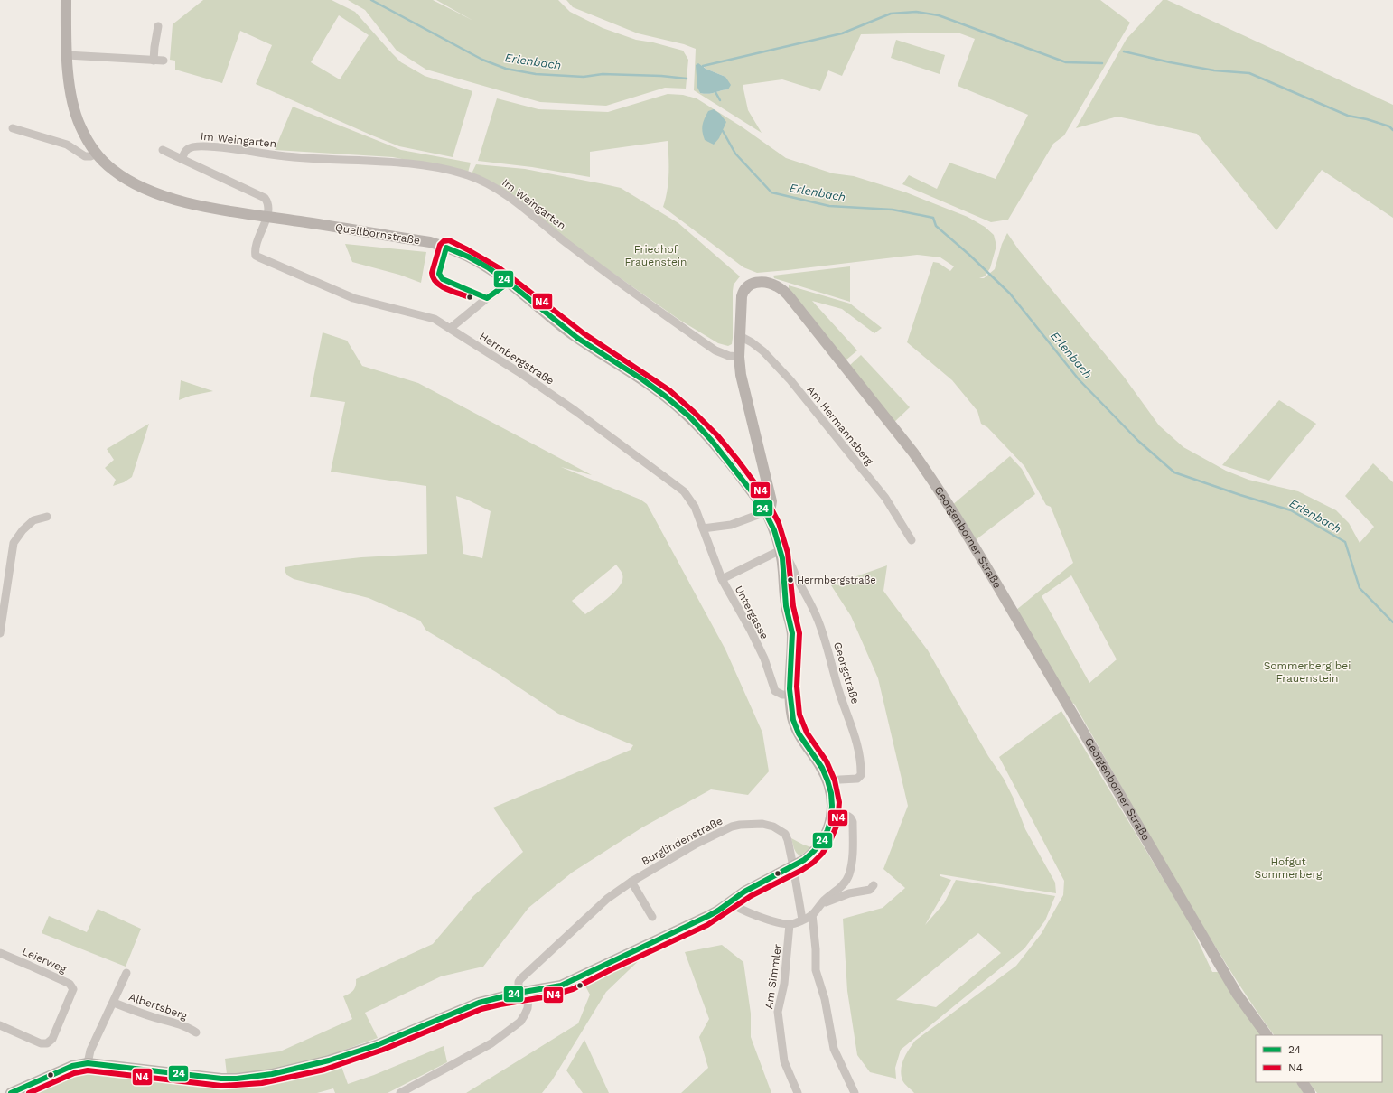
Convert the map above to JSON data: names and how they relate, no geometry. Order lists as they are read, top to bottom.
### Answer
{
  "streets": {
    "main road": ["Quellbornstraße", "Georgenborner Straße"],
    "street": [
      "Im Weingarten",
      "Herrnbergstraße",
      "Am Hermannsberg",
      "Untergasse",
      "Georgstraße",
      "Burglindenstraße",
      "Leierweg",
      "Am Simmler",
      "Albertsberg"
    ]
  },
  "crossings": [
    ["Im Weingarten", "Georgenborner Straße"],
    ["Quellbornstraße", "Herrnbergstraße"],
    ["Quellbornstraße", "Georgenborner Straße"],
    ["Quellbornstraße", "Untergasse"],
    ["Quellbornstraße", "Georgstraße"],
    ["Quellbornstraße", "Burglindenstraße"],
    ["Herrnbergstraße", "Untergasse"],
    ["Am Hermannsberg", "Georgenborner Straße"]
  ],
  "water": ["Erlenbach"],
  "parks": ["Friedhof Frauenstein", "Sommerberg bei Frauenstein", "Hofgut Sommerberg"],
  "places": ["Herrnbergstraße"],
  "lines": ["transit line N4", "transit line 24"],
  "legend": ["24", "N4"]
}
